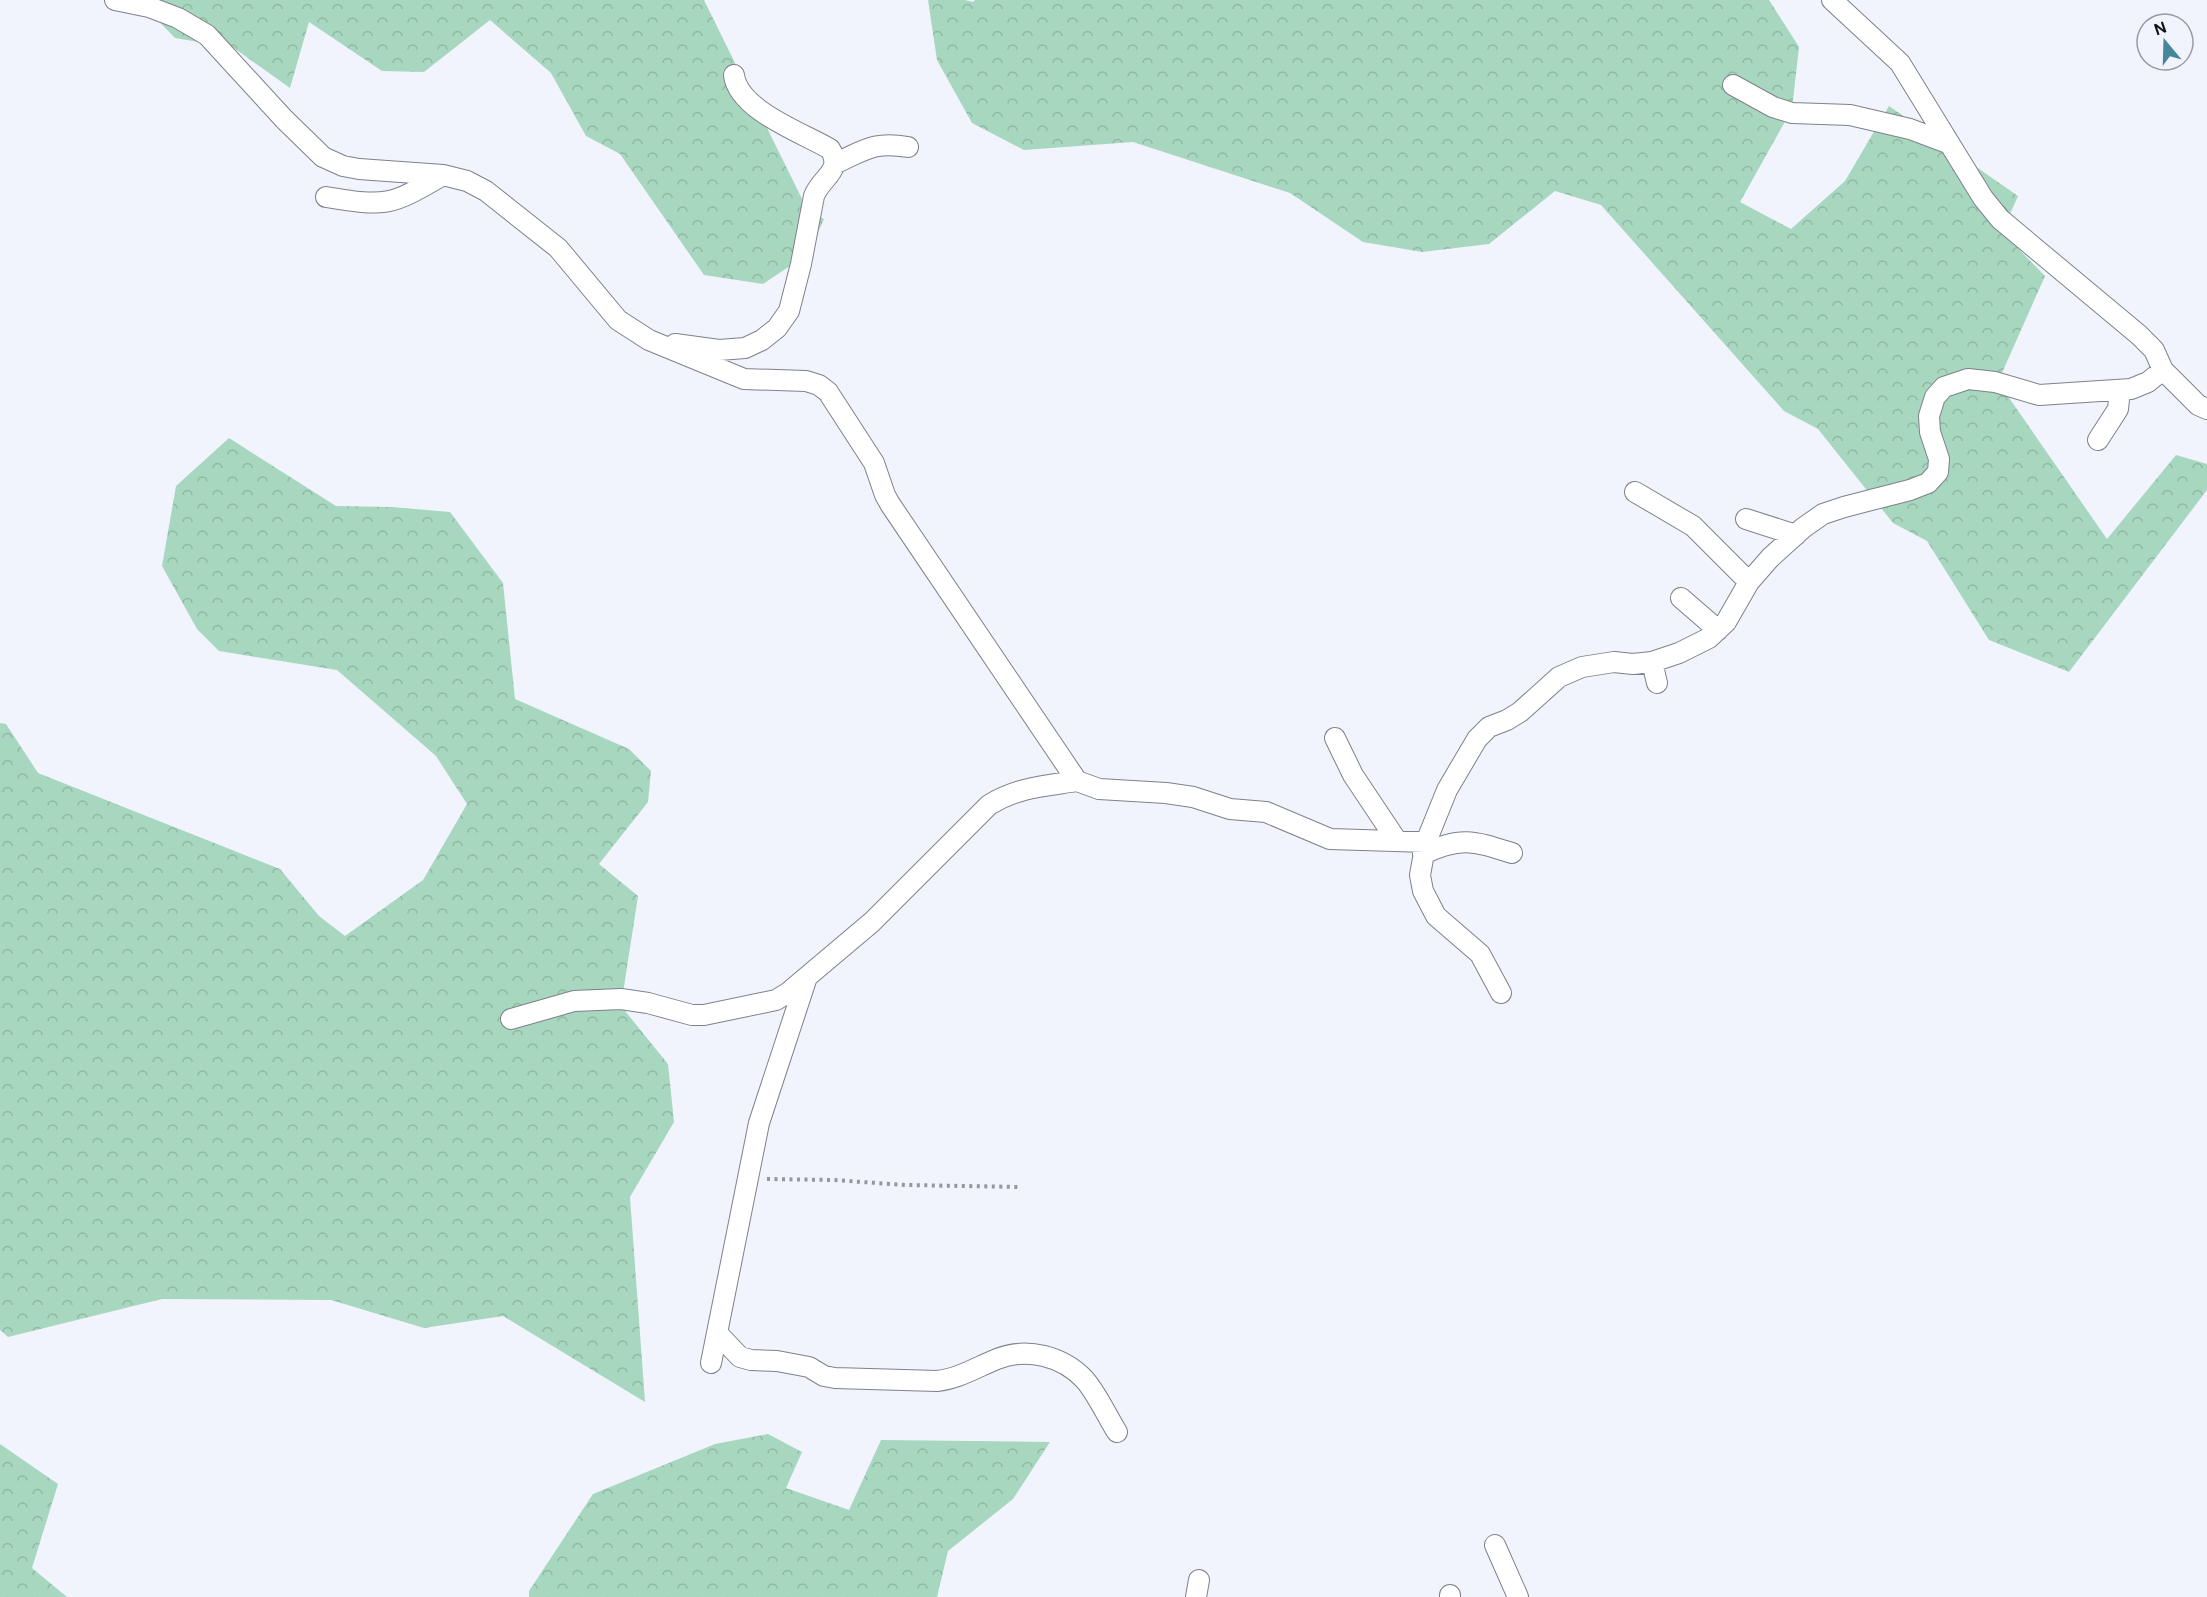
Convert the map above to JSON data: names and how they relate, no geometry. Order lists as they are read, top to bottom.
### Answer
{
  "north": "top"
}
